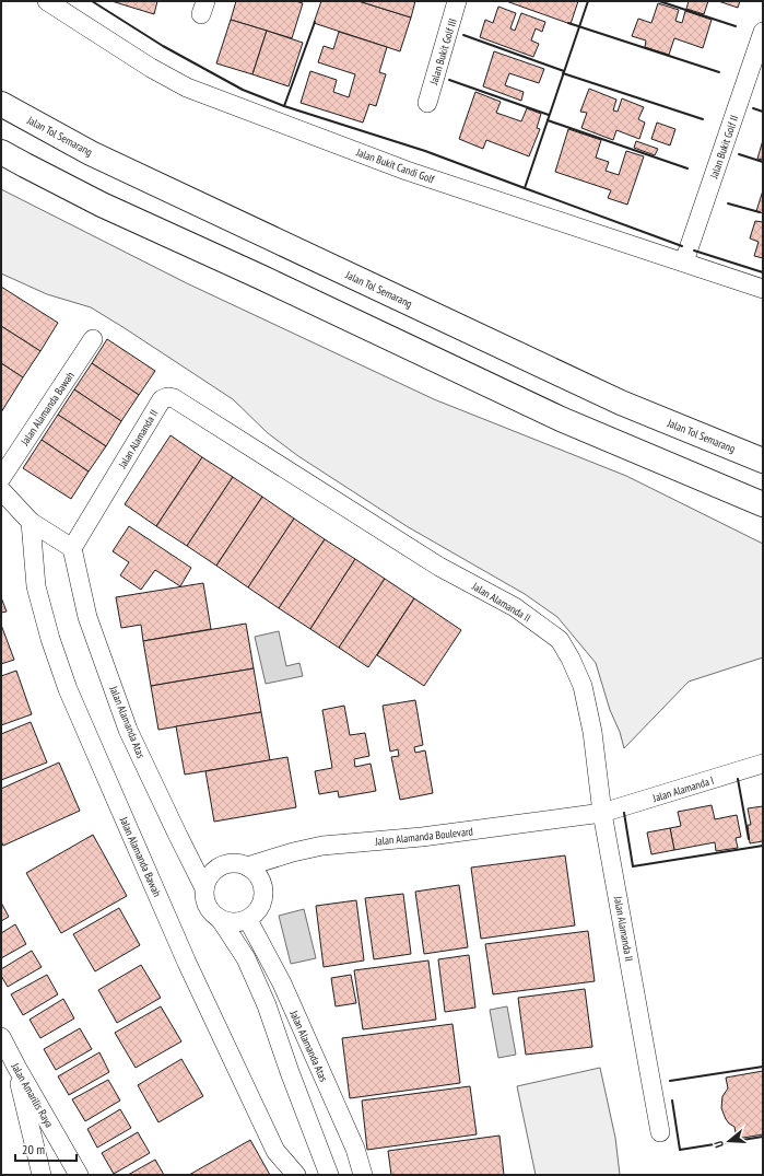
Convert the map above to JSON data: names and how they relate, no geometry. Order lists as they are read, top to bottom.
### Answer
{
  "streets": {
    "highway": ["Jalan Tol Semarang"],
    "street": [
      "Jalan Bukit Golf III",
      "Jalan Bukit Golf II",
      "Jalan Bukit Candi Golf",
      "Jalan Alamanda Bawah",
      "Jalan Alamanda II",
      "Jalan Alamanda Atas",
      "Jalan Alamanda I",
      "Jalan Alamanda Boulevard",
      "Jalan Amarilis Raya"
    ]
  },
  "crossings": [
    ["Jalan Bukit Golf II", "Jalan Bukit Candi Golf"],
    ["Jalan Alamanda II", "Jalan Alamanda Atas"],
    ["Jalan Alamanda II", "Jalan Alamanda I"],
    ["Jalan Alamanda II", "Jalan Alamanda Boulevard"],
    ["Jalan Alamanda Atas", "Jalan Alamanda Boulevard"],
    ["Jalan Alamanda I", "Jalan Alamanda Boulevard"]
  ],
  "scale_bar": "20 m",
  "north": "left"
}
